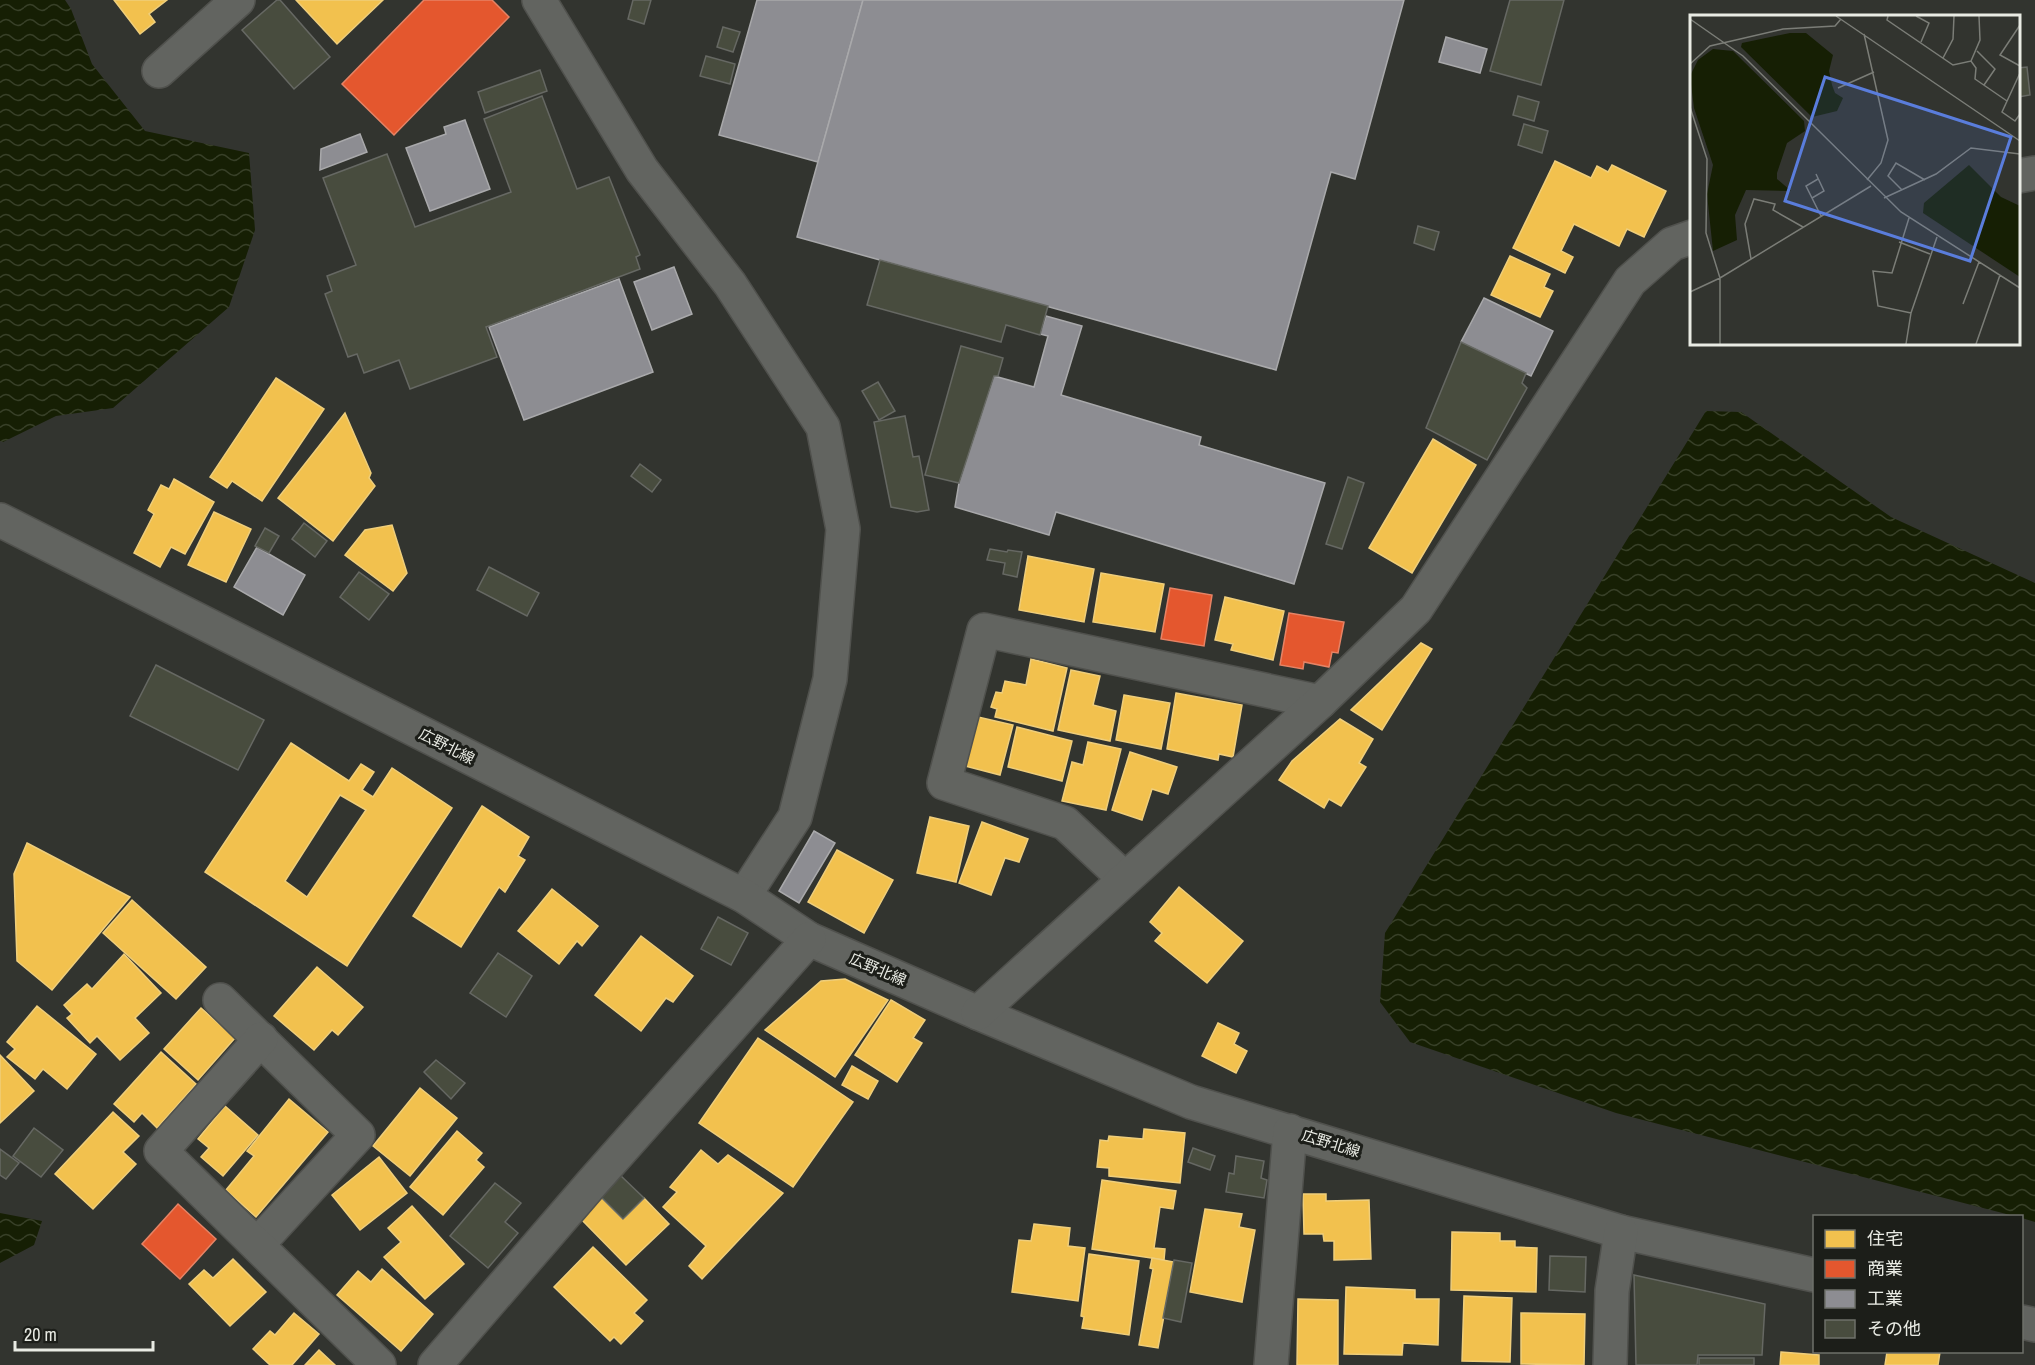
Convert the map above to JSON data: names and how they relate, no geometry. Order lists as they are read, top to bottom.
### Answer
{
  "streets": {
    "street": ["広野北線"]
  },
  "legend": [
    "住宅",
    "商業",
    "工業",
    "その他"
  ],
  "scale_bar": "20 m"
}
